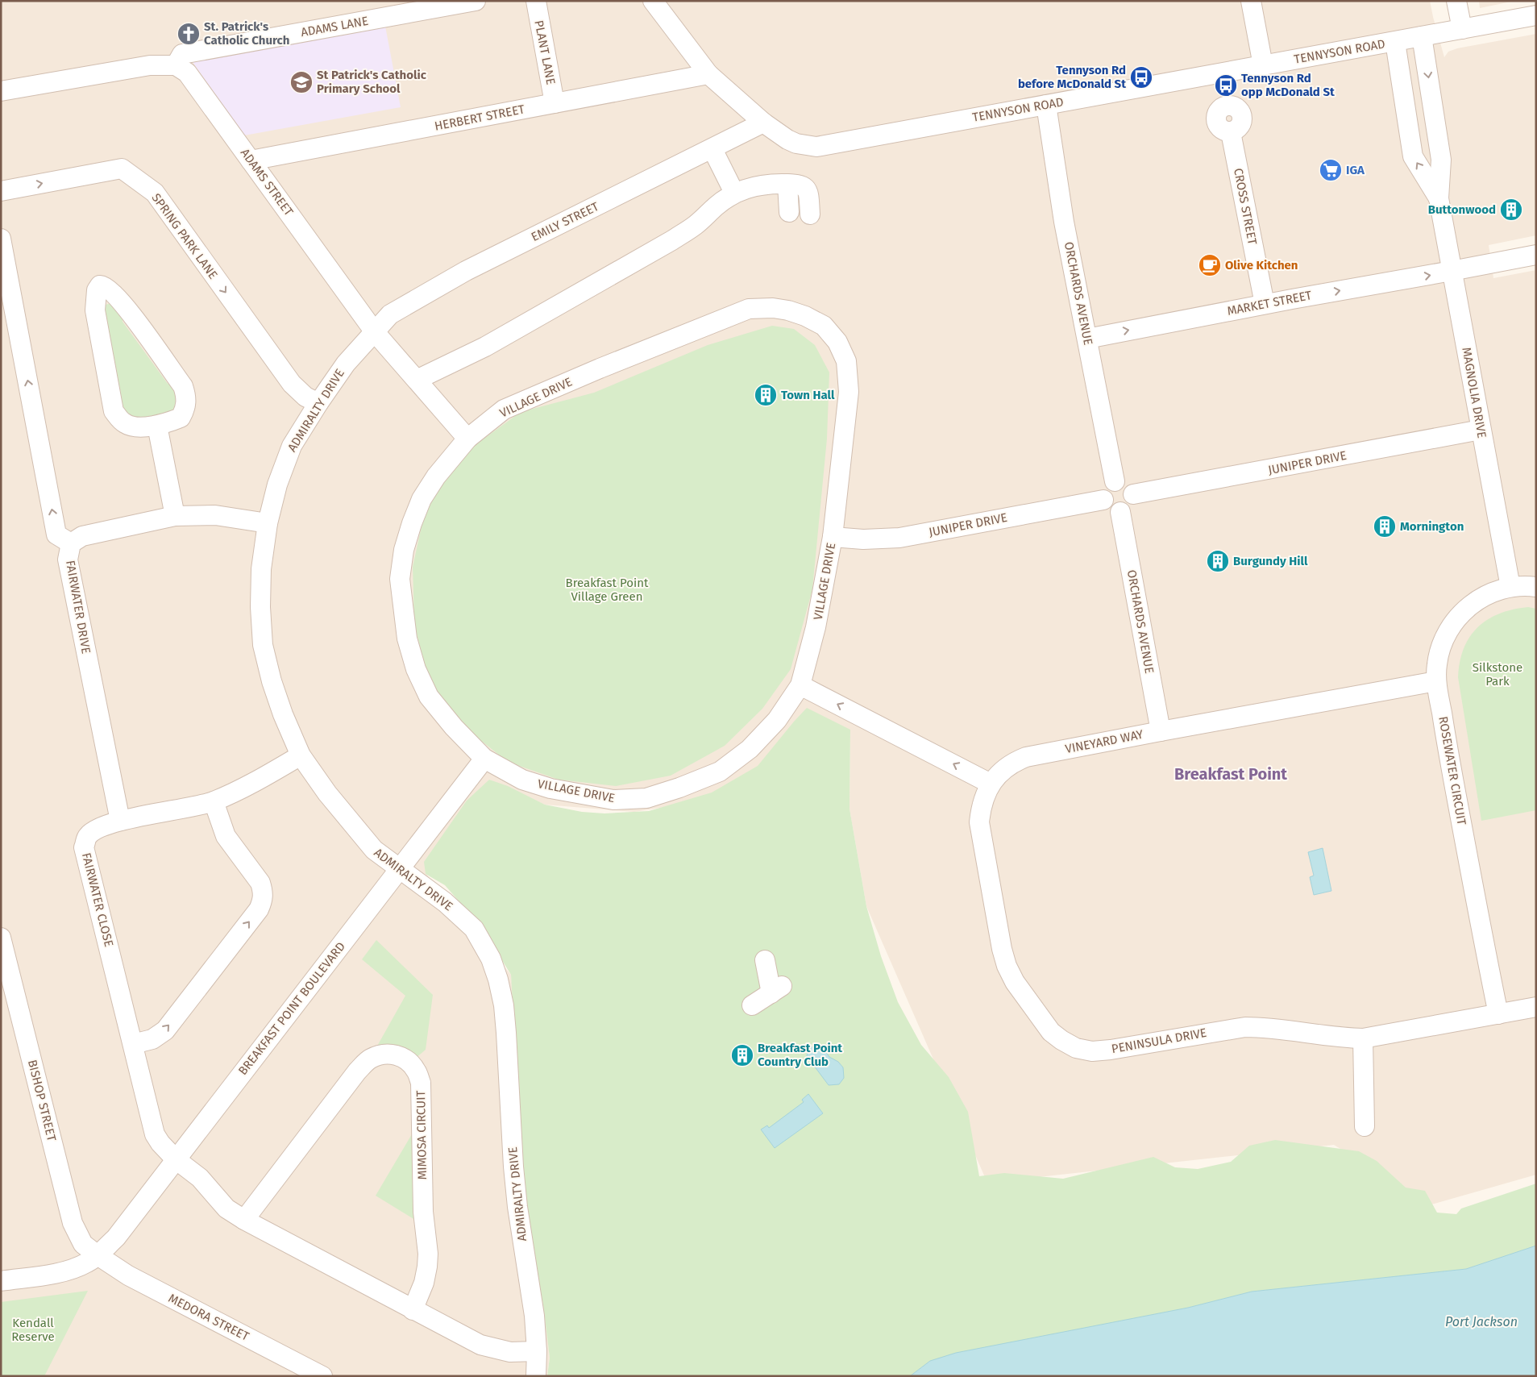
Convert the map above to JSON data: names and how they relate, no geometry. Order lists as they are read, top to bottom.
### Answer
{
  "streets": {
    "street": [
      "ADAMS LANE",
      "TENNYSON ROAD",
      "PLANT LANE",
      "HERBERT STREET",
      "ADAMS STREET",
      "CROSS STREET",
      "EMILY STREET",
      "SPRING PARK LANE",
      "ORCHARDS AVENUE",
      "MARKET STREET",
      "MAGNOLIA DRIVE",
      "VILLAGE DRIVE",
      "ADMIRALTY DRIVE",
      "JUNIPER DRIVE",
      "FAIRWATER DRIVE",
      "VINEYARD WAY",
      "ROSEWATER CIRCUIT",
      "FAIRWATER CLOSE",
      "BREAKFAST POINT BOULEVARD",
      "PENINSULA DRIVE",
      "BISHOP STREET",
      "MIMOSA CIRCUIT",
      "MEDORA STREET"
    ]
  },
  "crossings": [
    ["ADAMS LANE", "ADAMS STREET"],
    ["TENNYSON ROAD", "HERBERT STREET"],
    ["TENNYSON ROAD", "EMILY STREET"],
    ["TENNYSON ROAD", "ORCHARDS AVENUE"],
    ["TENNYSON ROAD", "MAGNOLIA DRIVE"],
    ["PLANT LANE", "HERBERT STREET"],
    ["HERBERT STREET", "ADAMS STREET"],
    ["ADAMS STREET", "EMILY STREET"],
    ["ADAMS STREET", "VILLAGE DRIVE"],
    ["ADAMS STREET", "ADMIRALTY DRIVE"],
    ["CROSS STREET", "MARKET STREET"],
    ["EMILY STREET", "ADMIRALTY DRIVE"],
    ["SPRING PARK LANE", "ADMIRALTY DRIVE"],
    ["ORCHARDS AVENUE", "MARKET STREET"],
    ["ORCHARDS AVENUE", "JUNIPER DRIVE"],
    ["ORCHARDS AVENUE", "VINEYARD WAY"],
    ["MARKET STREET", "MAGNOLIA DRIVE"],
    ["MAGNOLIA DRIVE", "JUNIPER DRIVE"],
    ["MAGNOLIA DRIVE", "ROSEWATER CIRCUIT"],
    ["VILLAGE DRIVE", "JUNIPER DRIVE"],
    ["VILLAGE DRIVE", "BREAKFAST POINT BOULEVARD"],
    ["ADMIRALTY DRIVE", "FAIRWATER DRIVE"],
    ["ADMIRALTY DRIVE", "FAIRWATER CLOSE"],
    ["ADMIRALTY DRIVE", "BREAKFAST POINT BOULEVARD"],
    ["FAIRWATER DRIVE", "FAIRWATER CLOSE"],
    ["VINEYARD WAY", "ROSEWATER CIRCUIT"],
    ["VINEYARD WAY", "PENINSULA DRIVE"],
    ["ROSEWATER CIRCUIT", "PENINSULA DRIVE"],
    ["FAIRWATER CLOSE", "BREAKFAST POINT BOULEVARD"],
    ["BREAKFAST POINT BOULEVARD", "BISHOP STREET"],
    ["BREAKFAST POINT BOULEVARD", "MEDORA STREET"],
    ["BISHOP STREET", "MEDORA STREET"]
  ],
  "one_way": ["SPRING PARK LANE", "MARKET STREET"],
  "districts": ["Breakfast Point"],
  "water": ["Port Jackson"],
  "parks": ["Breakfast Point Village Green", "Silkstone Park", "Kendall Reserve"],
  "places": {
    "church": ["St. Patrick's Catholic Church"],
    "bus stop": ["Tennyson Rd before McDonald St", "Tennyson Rd opp McDonald St"],
    "school or university": ["St Patrick's Catholic Primary School"],
    "supermarket": ["IGA"],
    "building": [
      "Buttonwood",
      "Town Hall",
      "Mornington",
      "Burgundy Hill",
      "Breakfast Point Country Club"
    ],
    "cafe": ["Olive Kitchen"]
  }
}
